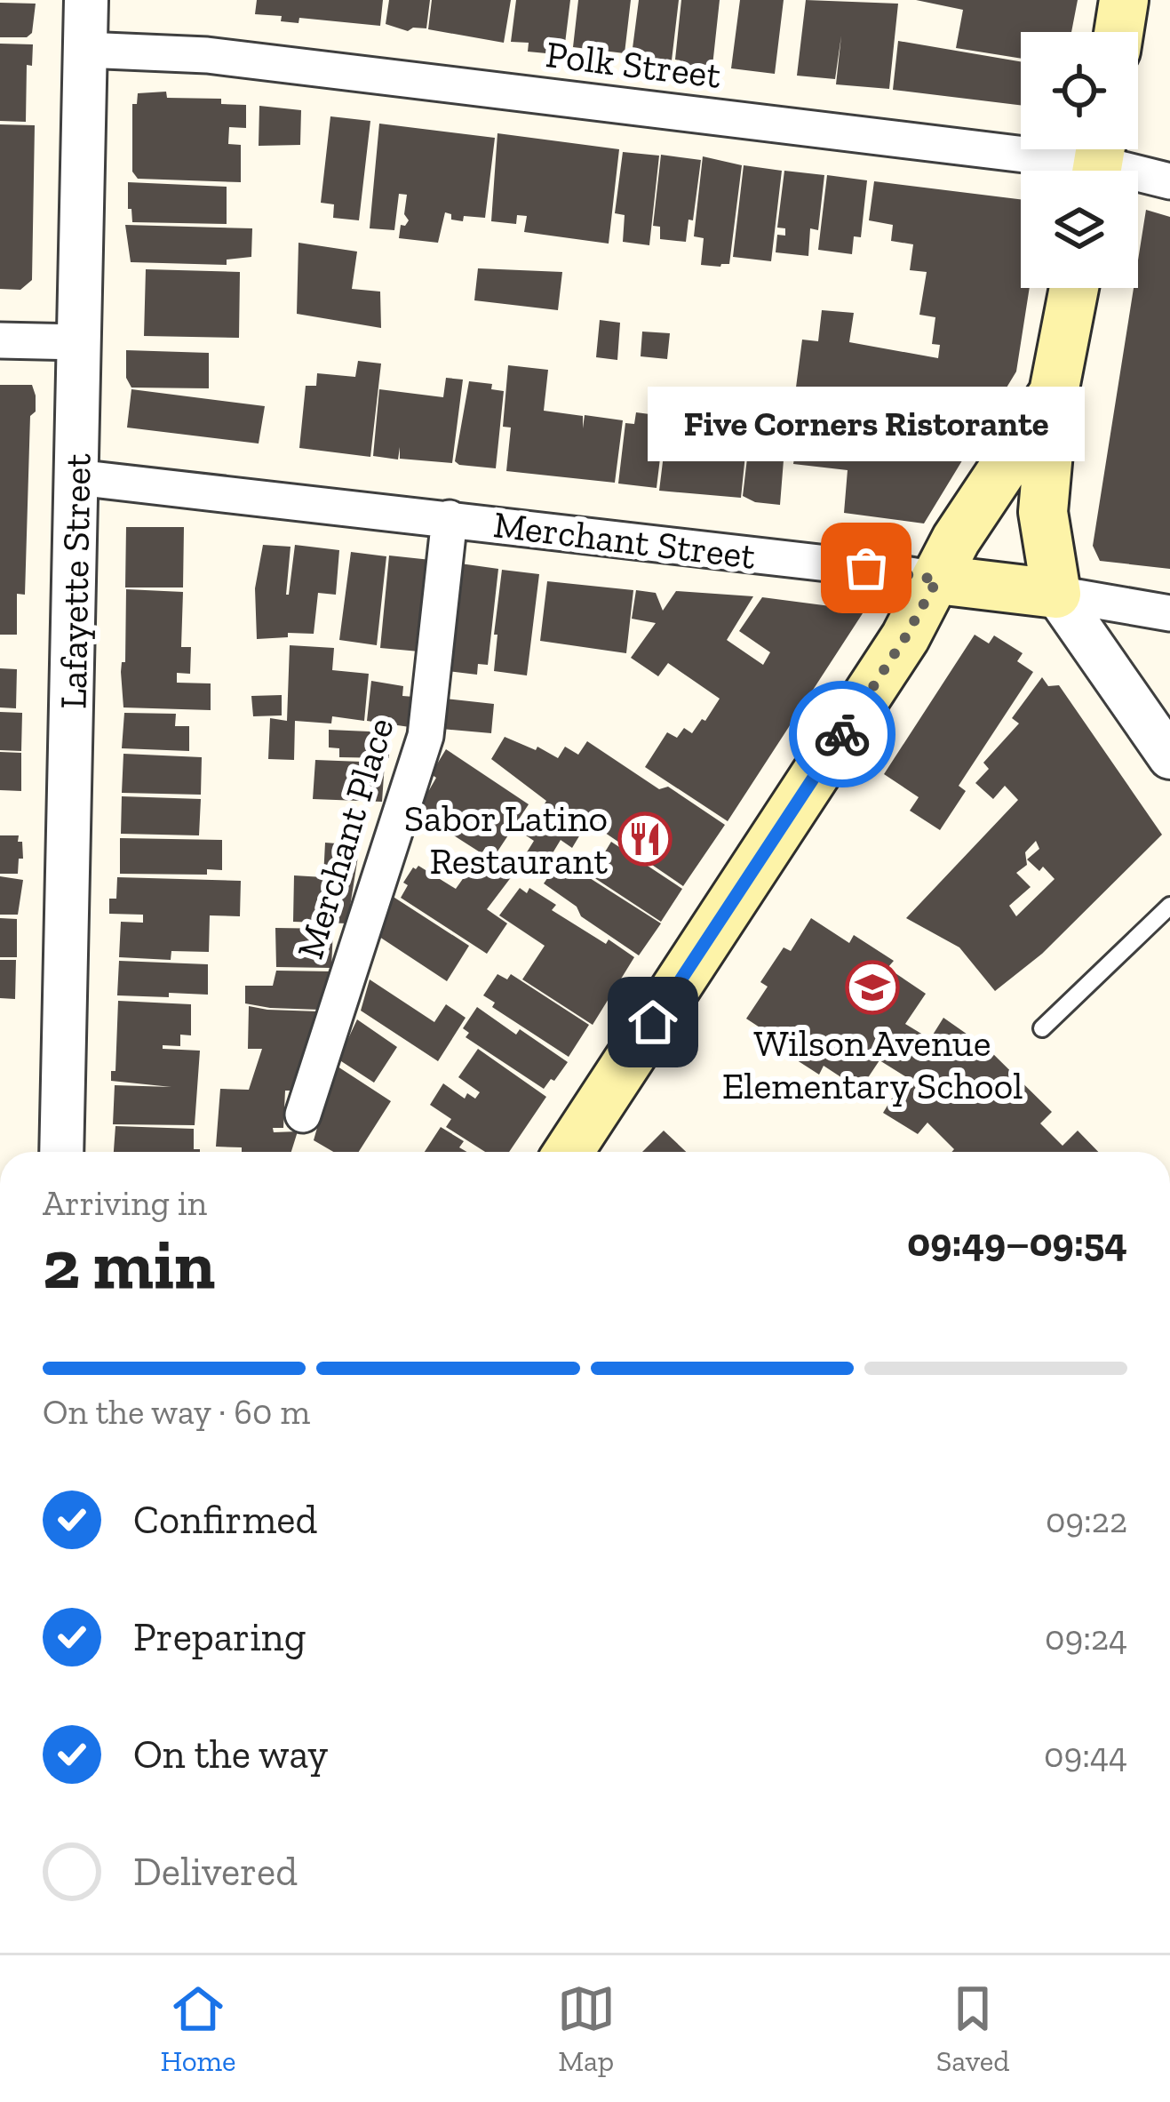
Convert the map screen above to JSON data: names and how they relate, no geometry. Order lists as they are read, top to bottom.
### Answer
{
  "streets": {
    "main road": ["Merchant Street"],
    "street": ["Polk Street", "Lafayette Street", "Merchant Place"]
  },
  "crossings": [
    ["Polk Street", "Lafayette Street"],
    ["Merchant Street", "Lafayette Street"],
    ["Merchant Street", "Merchant Place"]
  ],
  "places": {
    "other": ["Five Corners Ristorante"],
    "restaurant": ["Sabor Latino Restaurant"],
    "school or university": ["Wilson Avenue Elementary School"]
  },
  "page": {
    "bubble": "Five Corners Ristorante",
    "heading": ["2 min", "Arriving in", "09:49–09:54"],
    "bar": "On the way · 60 m",
    "list": [
      ["Confirmed", "09:22"],
      ["Preparing", "09:24"],
      ["On the way", "09:44"],
      "Delivered"
    ],
    "tabs": ["Home", "Map", "Saved"]
  }
}
